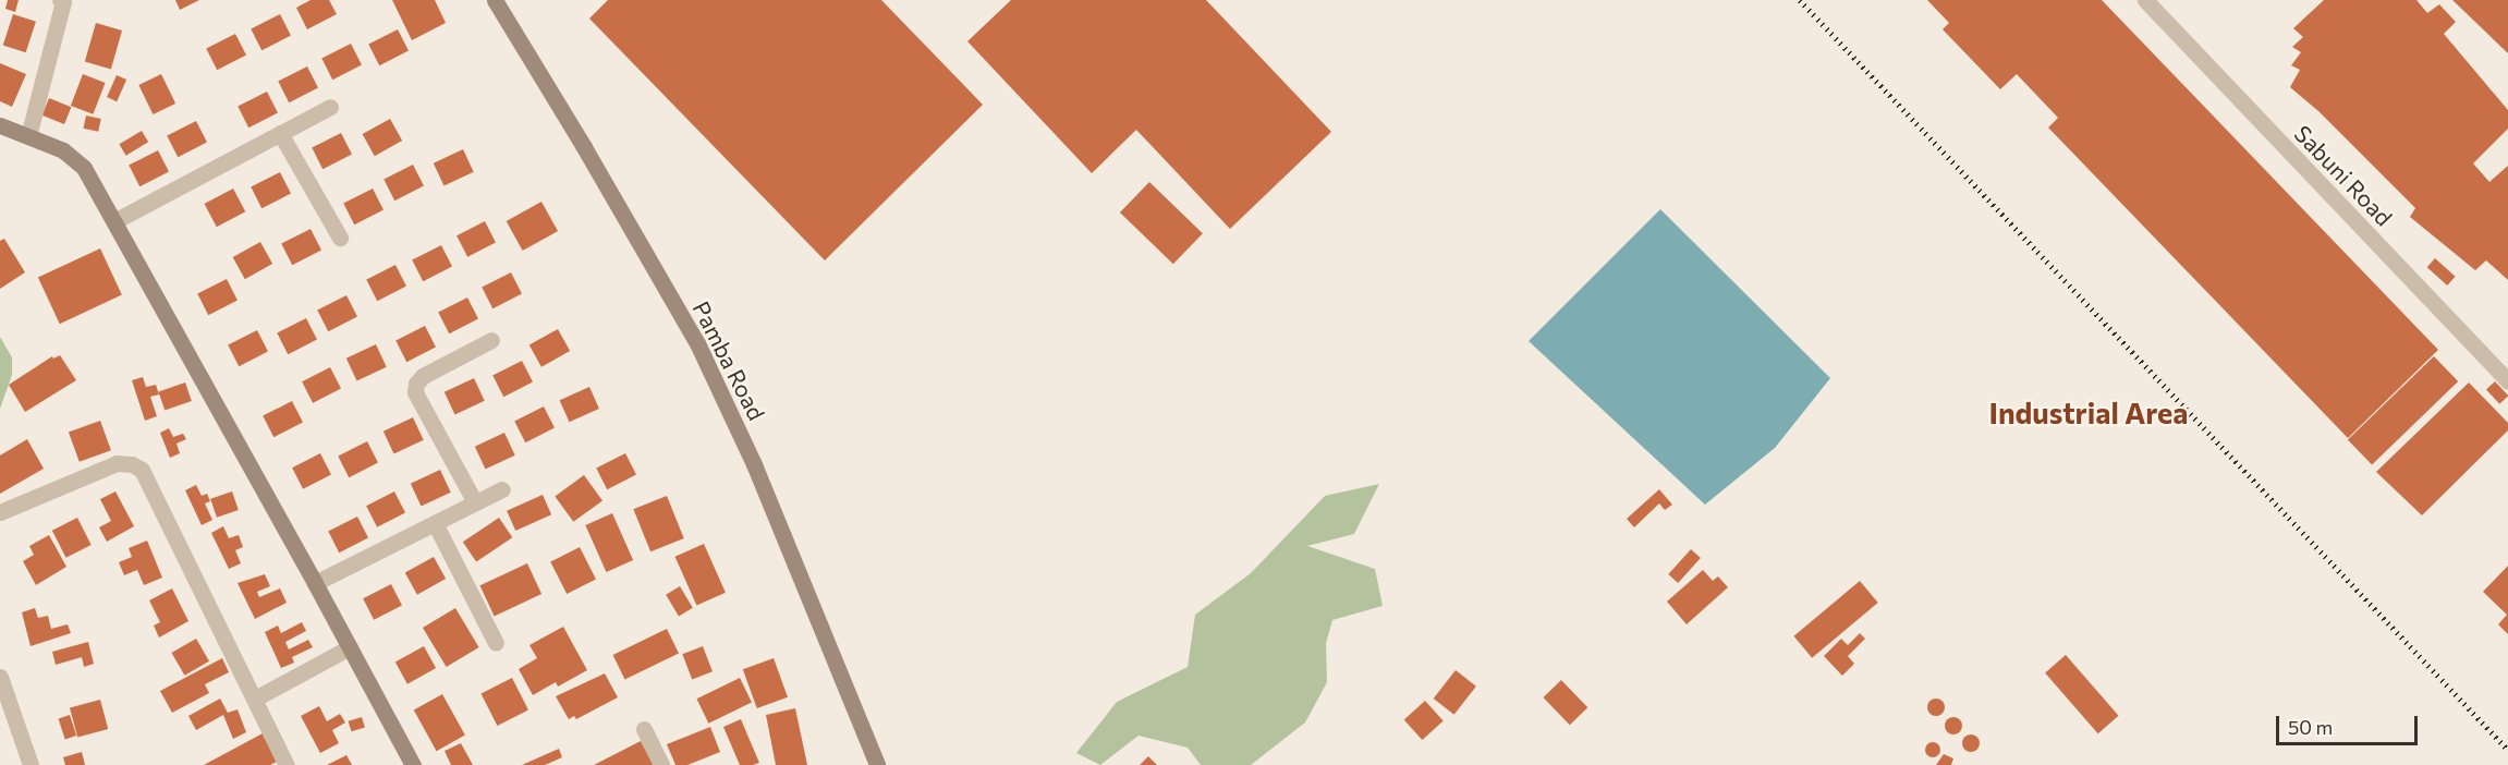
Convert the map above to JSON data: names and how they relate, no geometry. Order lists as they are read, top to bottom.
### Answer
{
  "streets": {
    "main road": ["Pamba Road"],
    "street": ["Sabuni Road"]
  },
  "districts": ["Industrial Area"],
  "scale_bar": "50 m"
}
